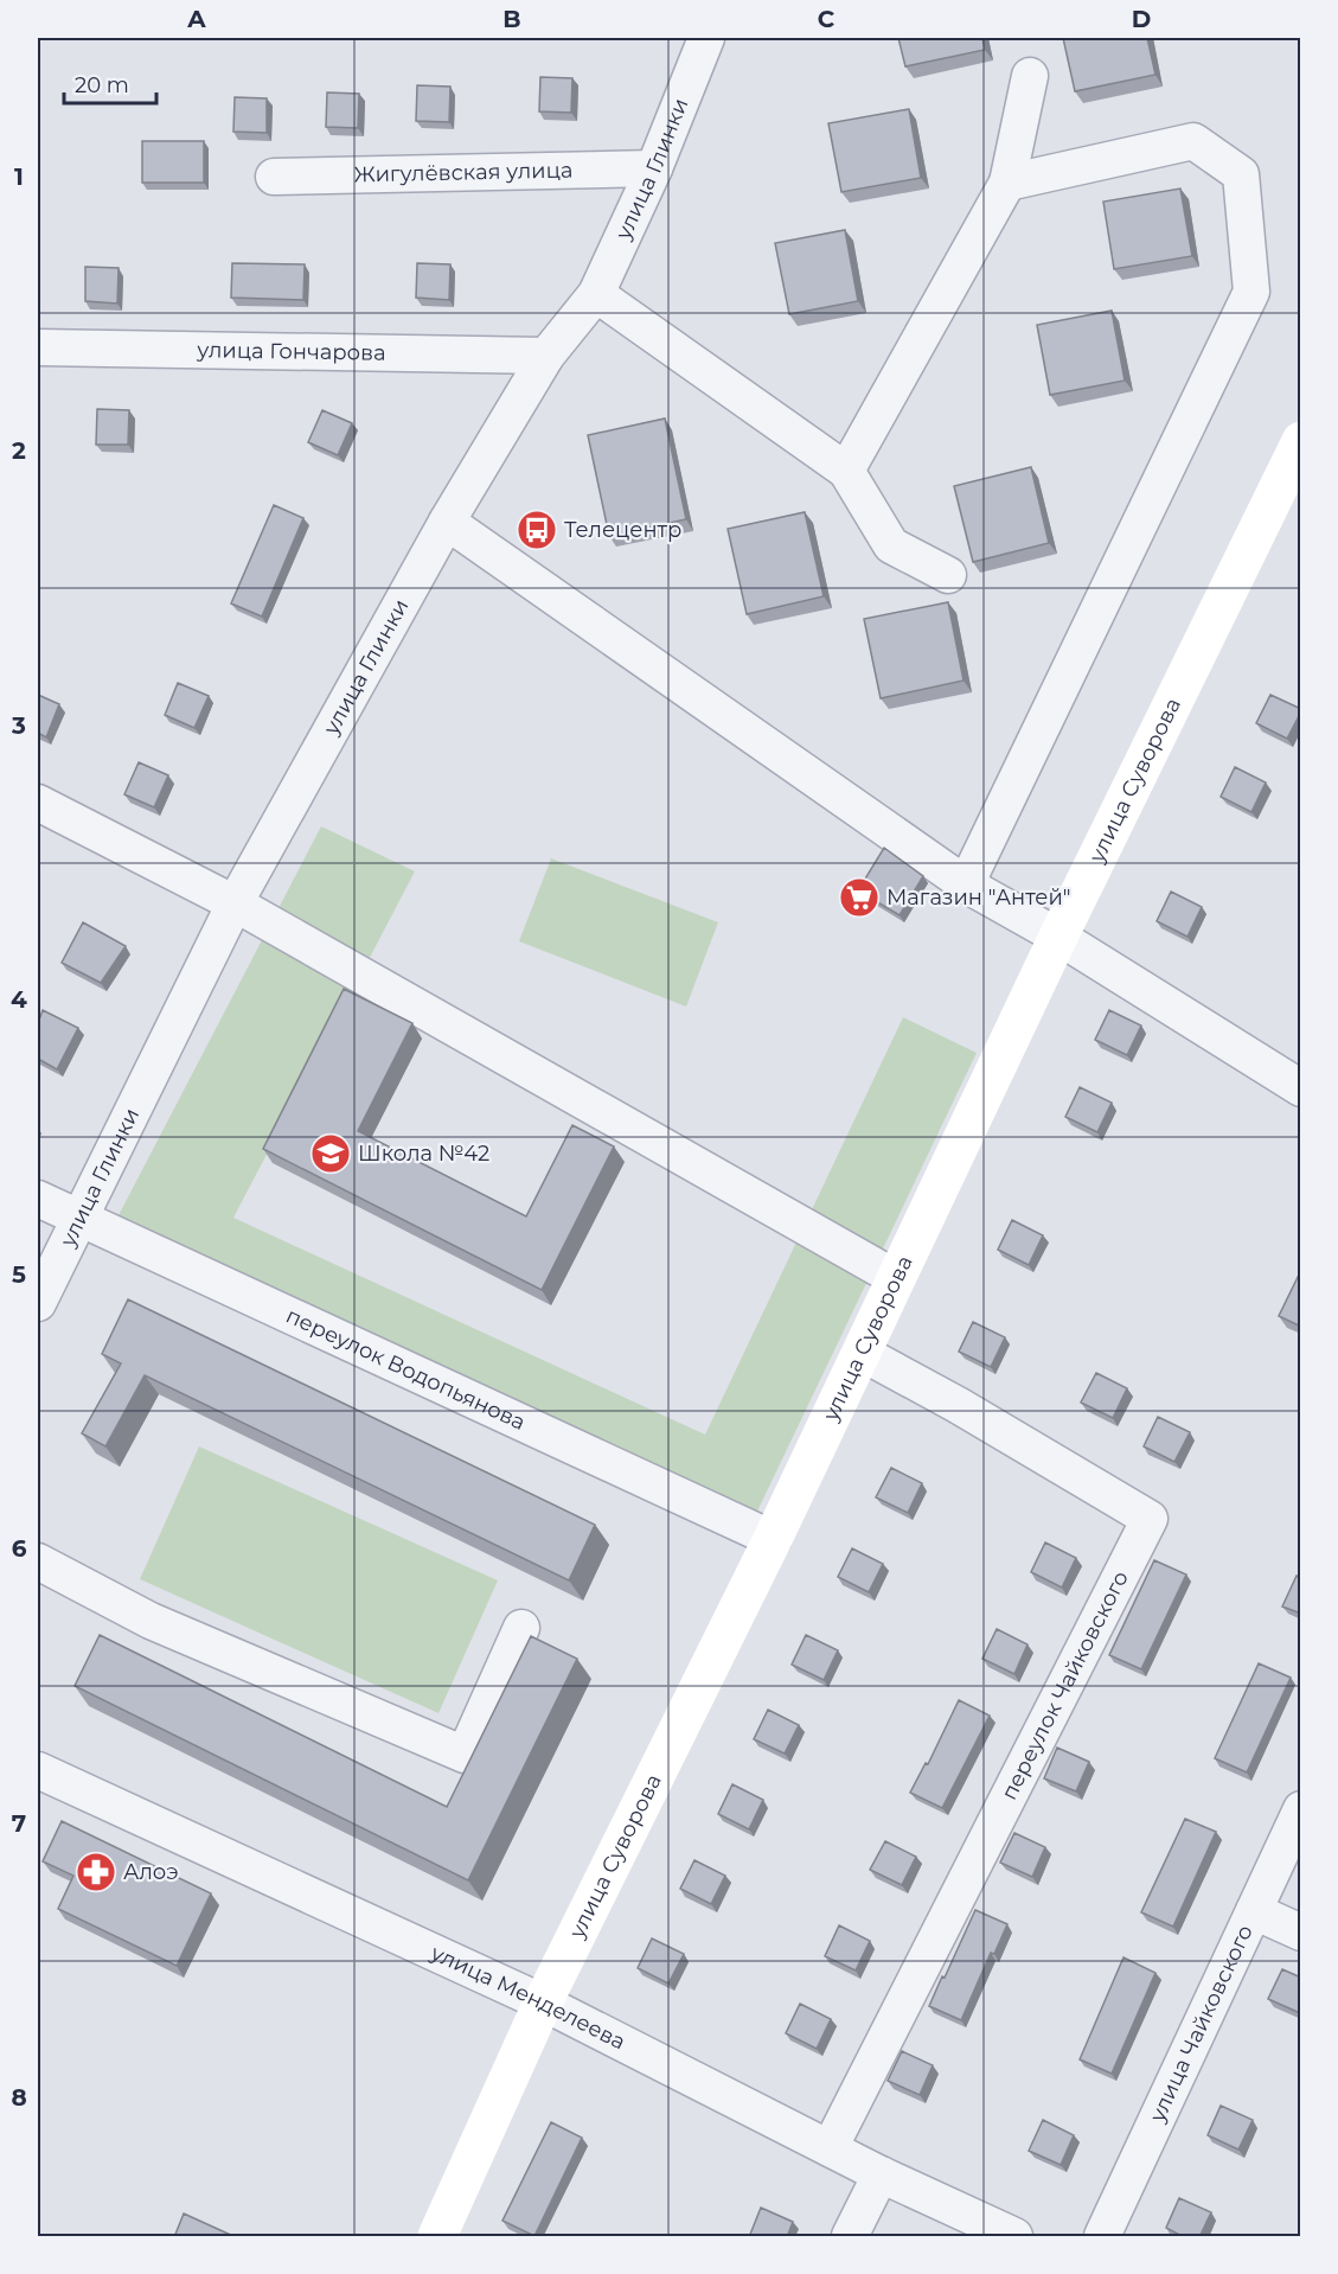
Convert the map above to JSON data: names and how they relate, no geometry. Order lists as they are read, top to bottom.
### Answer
{
  "streets": {
    "street": [
      "улица Глинки",
      "Жигулёвская улица",
      "улица Гончарова",
      "улица Суворова",
      "переулок Водопьянова",
      "переулок Чайковского",
      "улица Менделеева",
      "улица Чайковского"
    ]
  },
  "crossings": [
    ["улица Глинки", "Жигулёвская улица"],
    ["улица Глинки", "улица Гончарова"],
    ["улица Глинки", "переулок Водопьянова"],
    ["улица Суворова", "переулок Водопьянова"],
    ["улица Суворова", "переулок Чайковского"],
    ["улица Суворова", "улица Менделеева"],
    ["переулок Чайковского", "улица Менделеева"]
  ],
  "places": {
    "bus stop": ["Телецентр"],
    "supermarket": ["Магазин \"Антей\""],
    "school or university": ["Школа №42"],
    "pharmacy": ["Алоэ"]
  },
  "scale_bar": "20 m",
  "grid": {
    "columns": [
      "A",
      "B",
      "C",
      "D"
    ],
    "rows": [
      "1",
      "2",
      "3",
      "4",
      "5",
      "6",
      "7",
      "8"
    ]
  }
}
